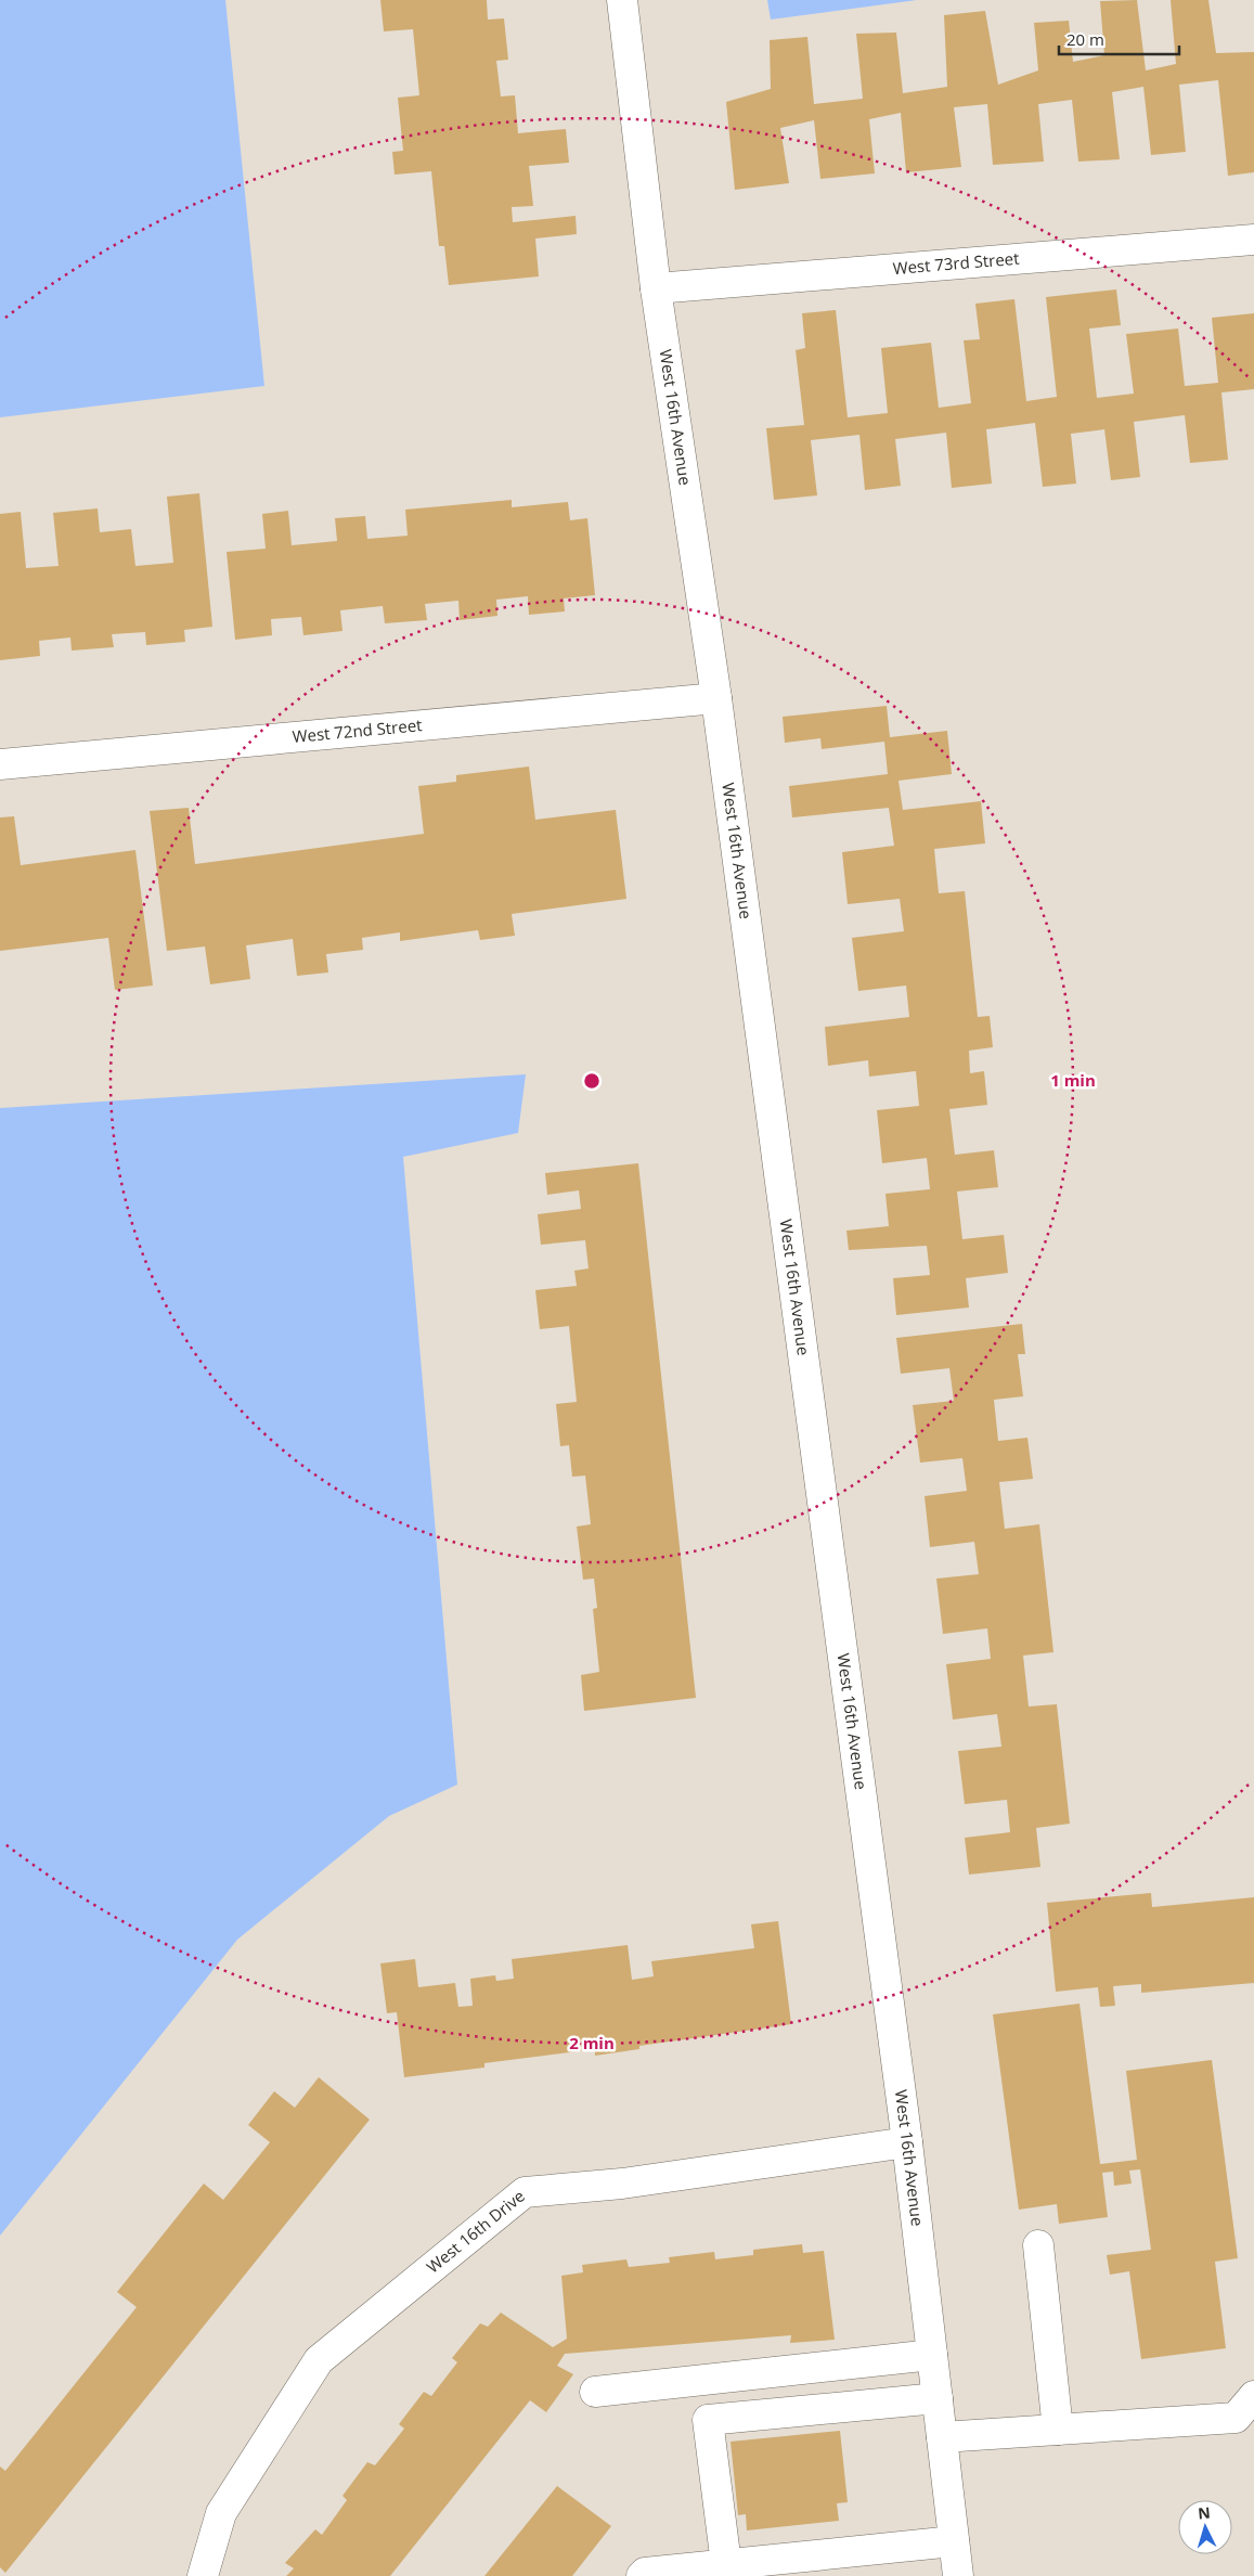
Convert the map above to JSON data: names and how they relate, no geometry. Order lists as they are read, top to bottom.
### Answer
{
  "streets": {
    "street": [
      "West 73rd Street",
      "West 16th Avenue",
      "West 72nd Street",
      "West 16th Drive"
    ]
  },
  "crossings": [
    ["West 73rd Street", "West 16th Avenue"],
    ["West 16th Avenue", "West 72nd Street"],
    ["West 16th Avenue", "West 16th Drive"]
  ],
  "scale_bar": "20 m",
  "north": "top",
  "rings": ["1 min", "2 min"]
}
